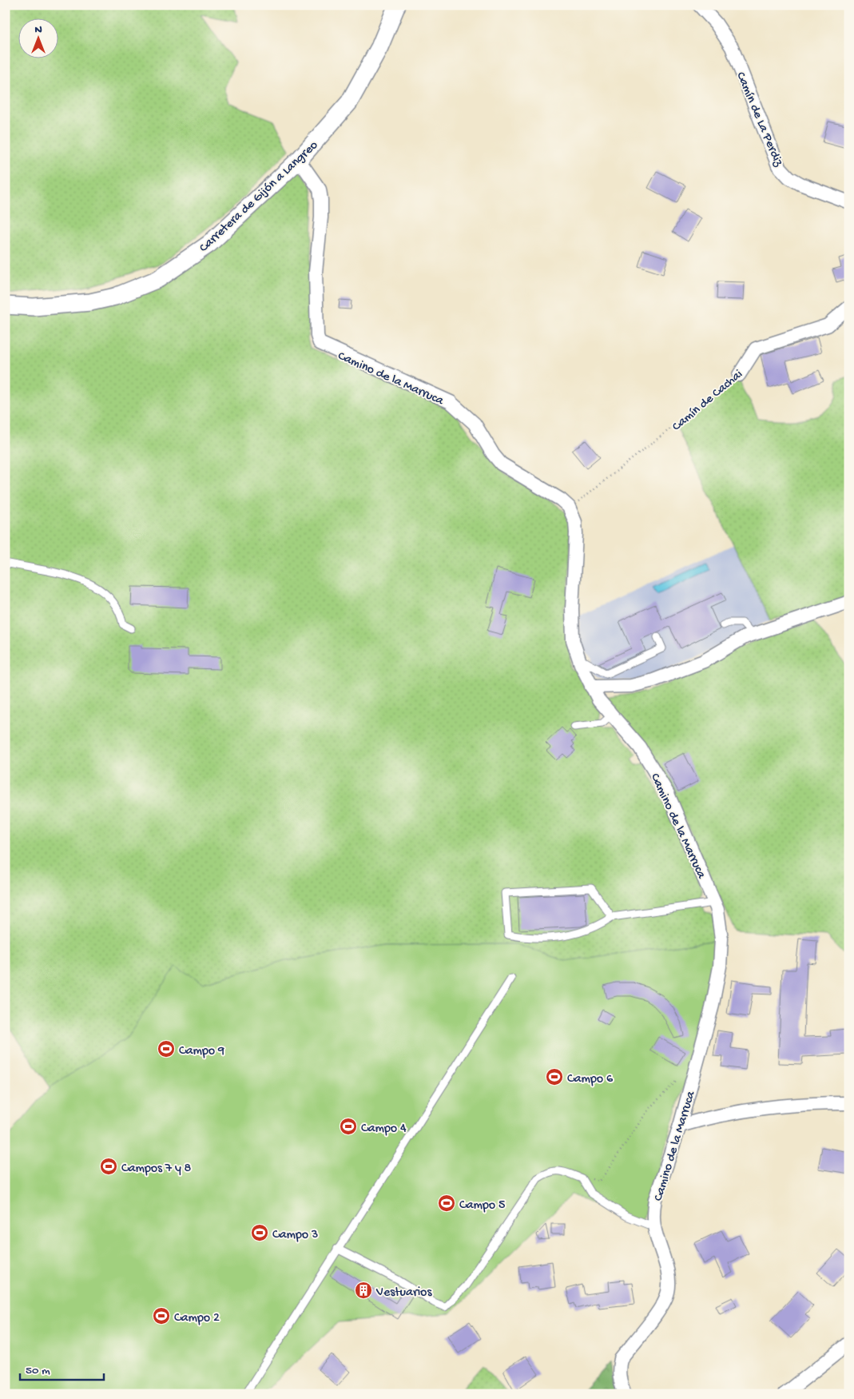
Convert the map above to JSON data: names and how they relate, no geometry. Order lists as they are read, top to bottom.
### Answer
{
  "streets": {
    "street": [
      "Camín de La Perdiz",
      "Carretera de Gijón a Langreo",
      "Camino de la Marruca",
      "Camín de Cachai"
    ]
  },
  "crossings": [
    ["Carretera de Gijón a Langreo", "Camino de la Marruca"],
    ["Camino de la Marruca", "Camín de Cachai"]
  ],
  "places": {
    "sports": [
      "Campo 9",
      "Campo 6",
      "Campo 4",
      "Campos 7 y 8",
      "Campo 5",
      "Campo 3",
      "Campo 2"
    ],
    "building": ["Vestuarios"]
  },
  "scale_bar": "50 m",
  "north": "top"
}
